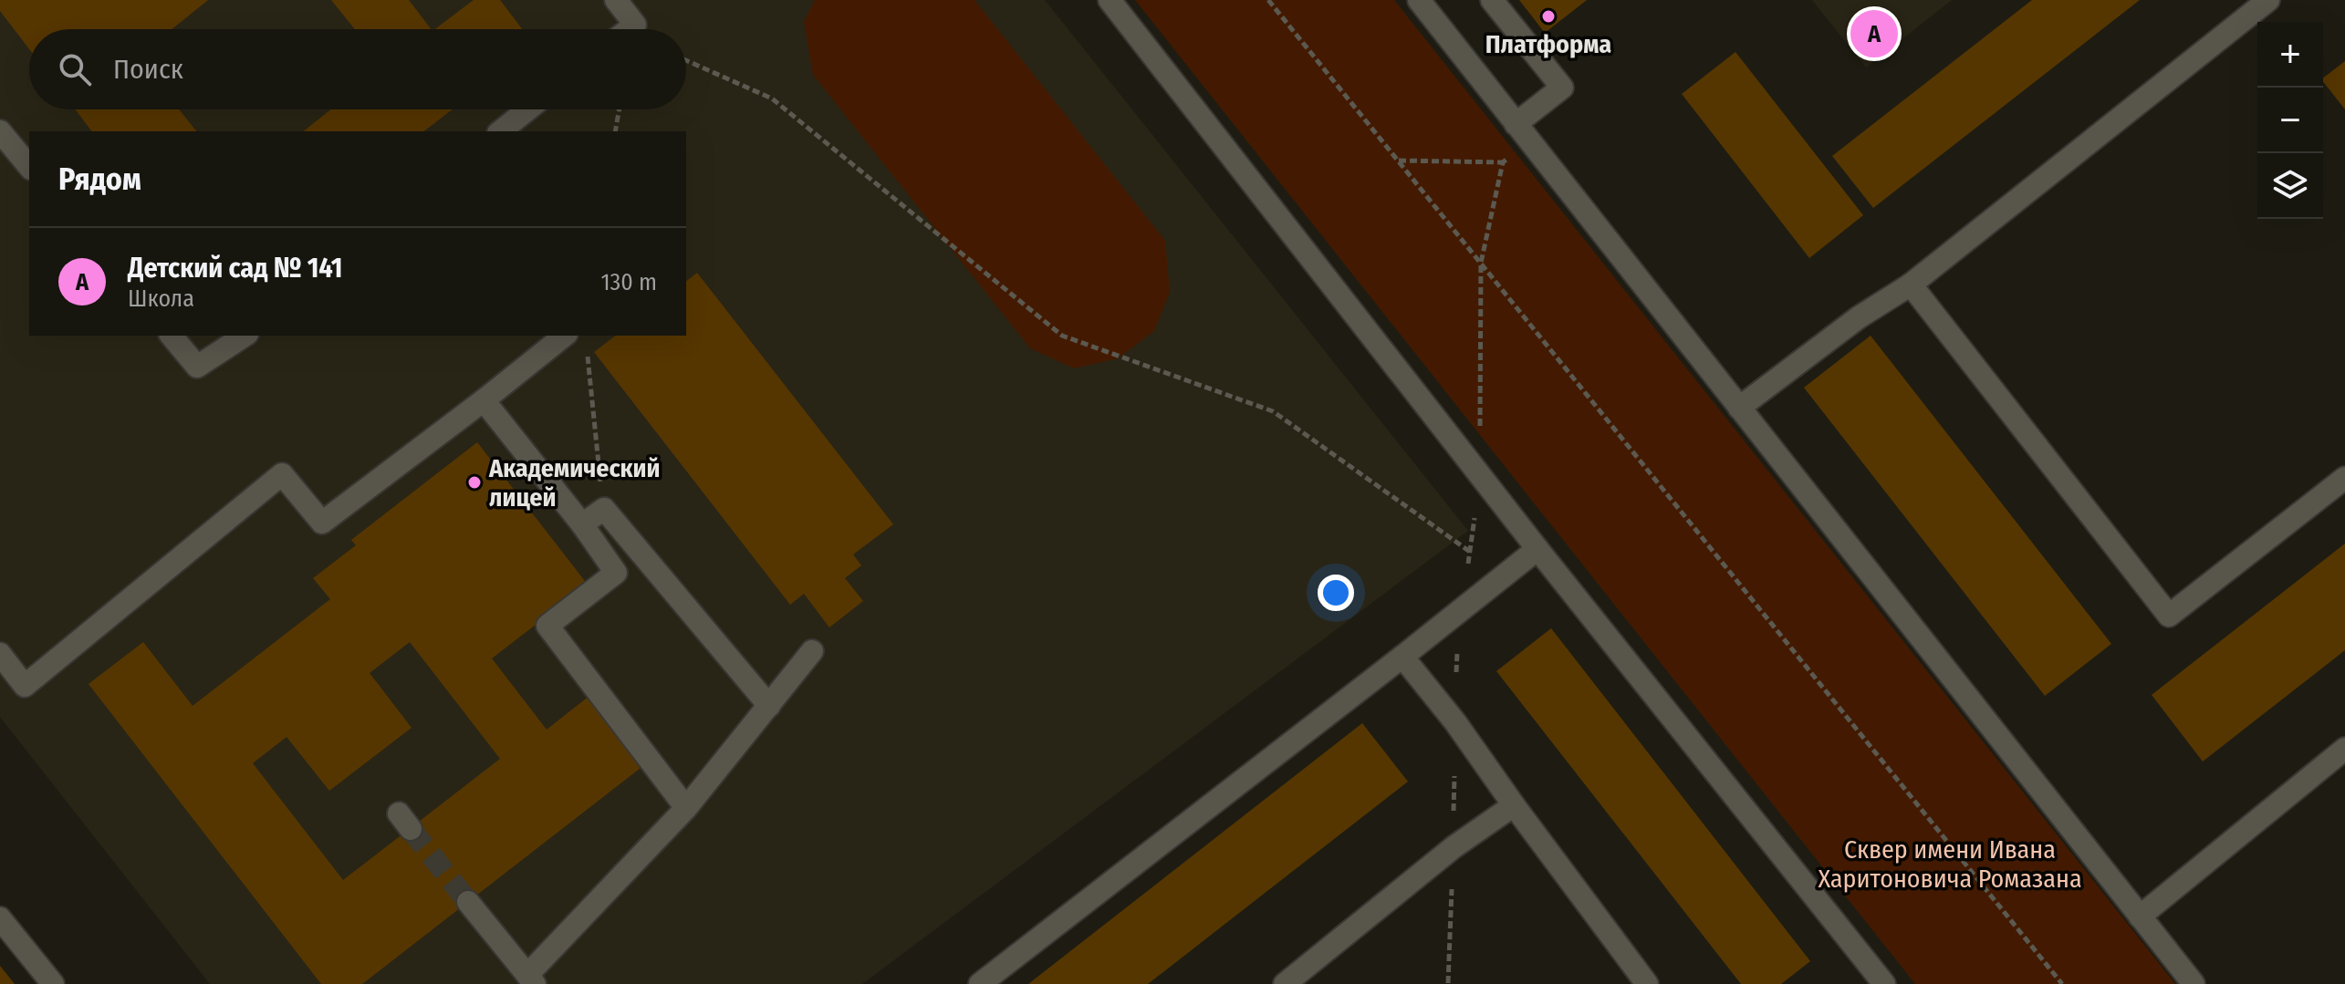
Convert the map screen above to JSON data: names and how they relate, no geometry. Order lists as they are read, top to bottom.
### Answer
{
  "parks": ["Сквер имени Ивана Харитоновича Ромазана"],
  "places": ["Платформа", "Академический лицей"],
  "page": {
    "pins": "A",
    "map_buttons": ["+", "−"],
    "search": "Поиск",
    "heading": "Рядом",
    "list": [
      {
        "mark": "A",
        "name": "Детский сад № 141",
        "note": "Школа",
        "value": "130 m"
      }
    ]
  }
}
